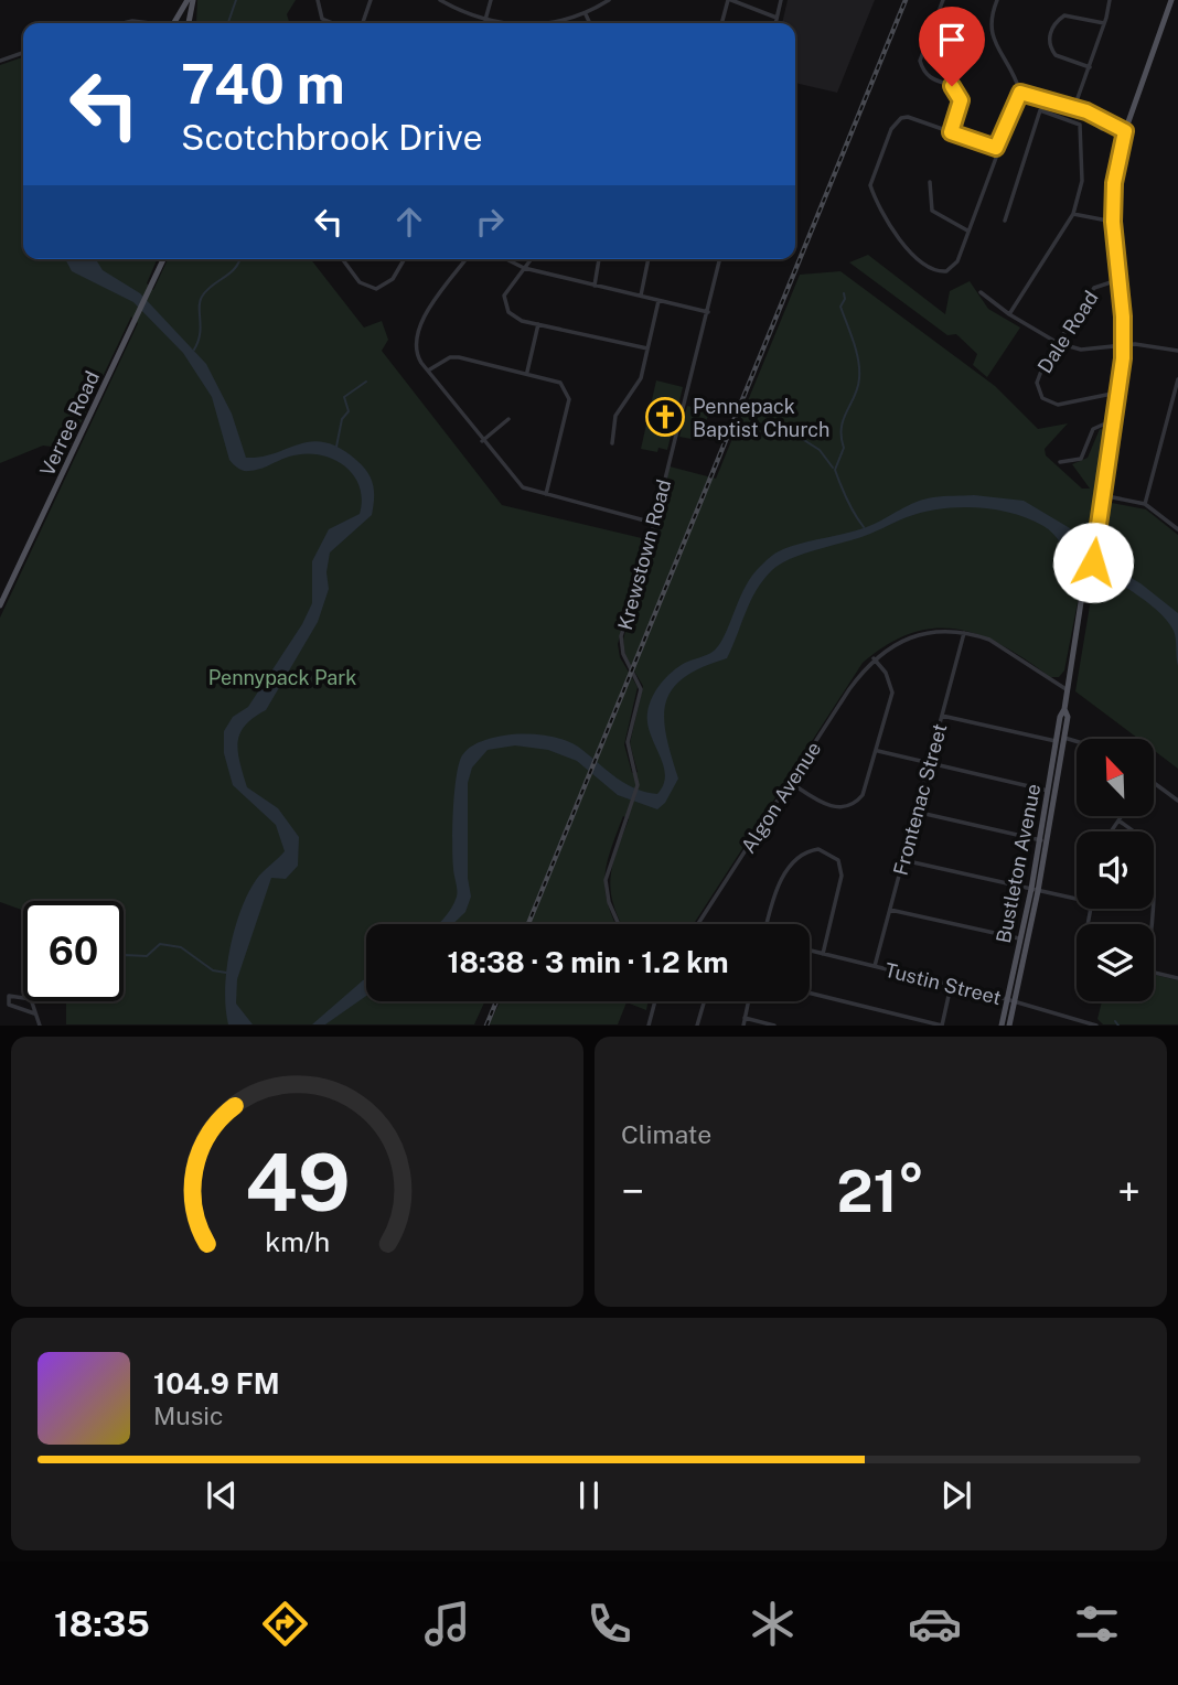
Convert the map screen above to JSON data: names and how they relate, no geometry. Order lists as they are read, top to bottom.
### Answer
{
  "streets": {
    "main road": ["Verree Road", "Bustleton Avenue"],
    "street": [
      "Dale Road",
      "Krewstown Road",
      "Algon Avenue",
      "Frontenac Street",
      "Tustin Street"
    ]
  },
  "crossings": [
    ["Dale Road", "Bustleton Avenue"],
    ["Frontenac Street", "Tustin Street"],
    ["Bustleton Avenue", "Tustin Street"]
  ],
  "parks": ["Pennypack Park"],
  "places": {
    "church": ["Pennepack Baptist Church"]
  },
  "north": "top left",
  "page": {
    "turn": ["740 m", "Scotchbrook Drive"],
    "limit": "60",
    "trip": "18:38 · 3 min · 1.2 km",
    "tile": "Climate",
    "heat": ["−", "21°", "+"],
    "song": ["104.9 FM", "Music"],
    "tabs": "18:35",
    "gauge": ["49", "km/h"]
  }
}
